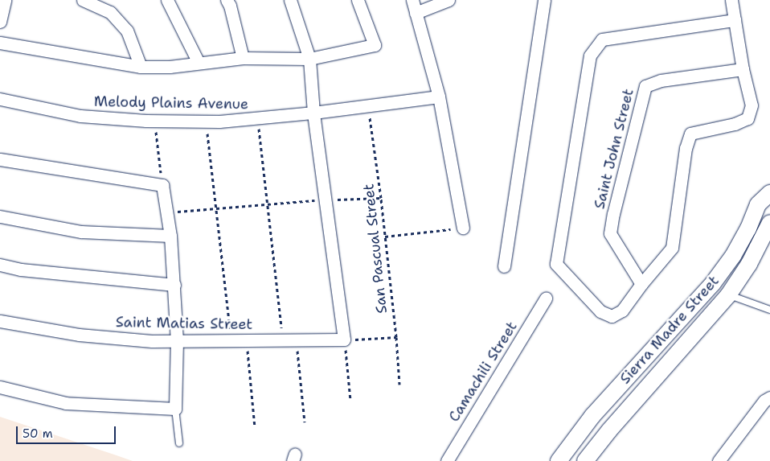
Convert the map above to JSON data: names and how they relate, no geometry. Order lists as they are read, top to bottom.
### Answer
{
  "streets": {
    "main road": ["Sierra Madre Street"],
    "street": [
      "Melody Plains Avenue",
      "Saint John Street",
      "Saint Matias Street",
      "Camachili Street"
    ],
    "path": ["San Pascual Street"]
  },
  "crossings": [
    ["Melody Plains Avenue", "San Pascual Street"]
  ],
  "scale_bar": "50 m"
}
